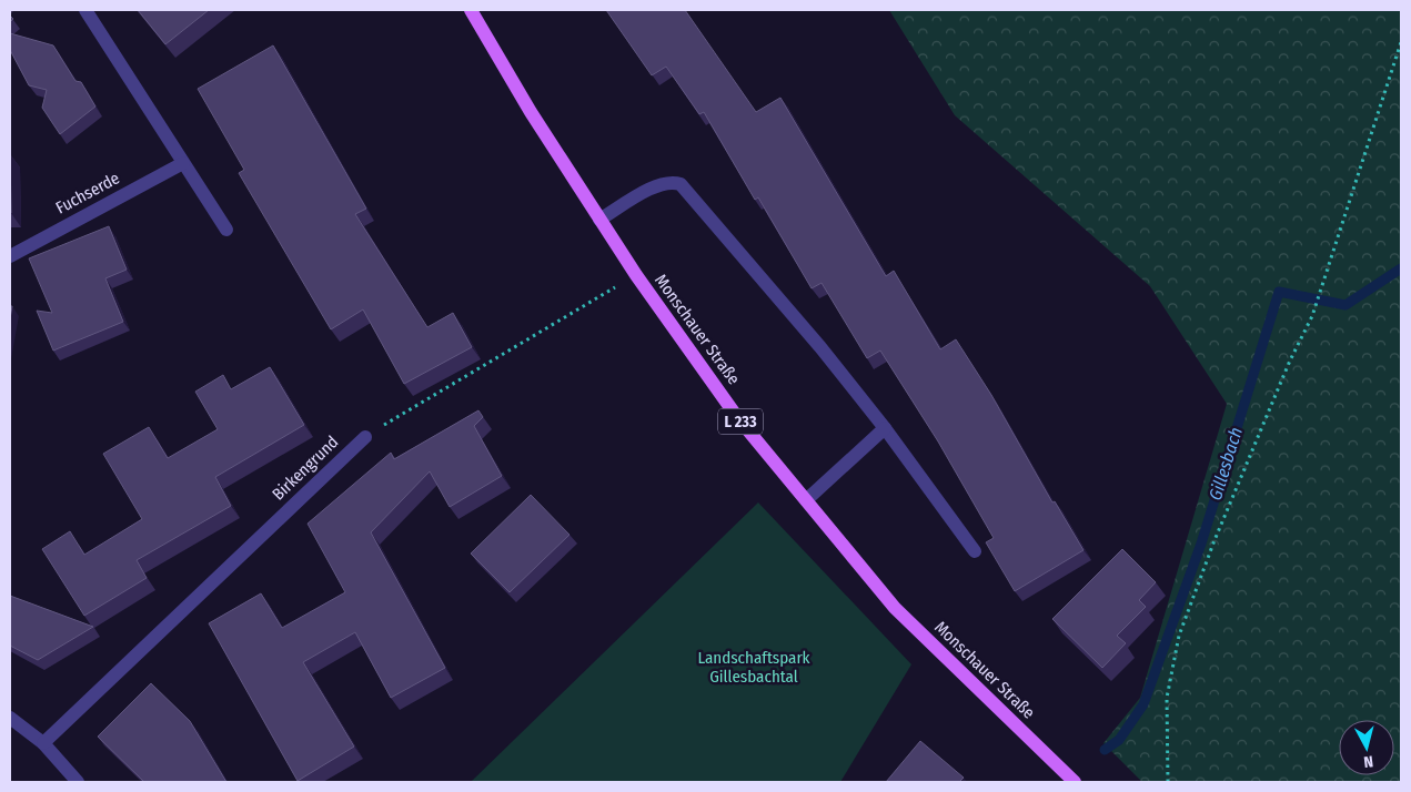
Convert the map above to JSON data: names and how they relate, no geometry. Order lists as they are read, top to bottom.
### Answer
{
  "streets": {
    "main road": ["Monschauer Straße", "L 233"],
    "street": ["Fuchserde", "Birkengrund"]
  },
  "crossings": [
    ["Monschauer Straße", "Birkengrund"]
  ],
  "water": ["Gillesbach"],
  "parks": ["Landschaftspark Gillesbachtal"],
  "north": "bottom"
}
